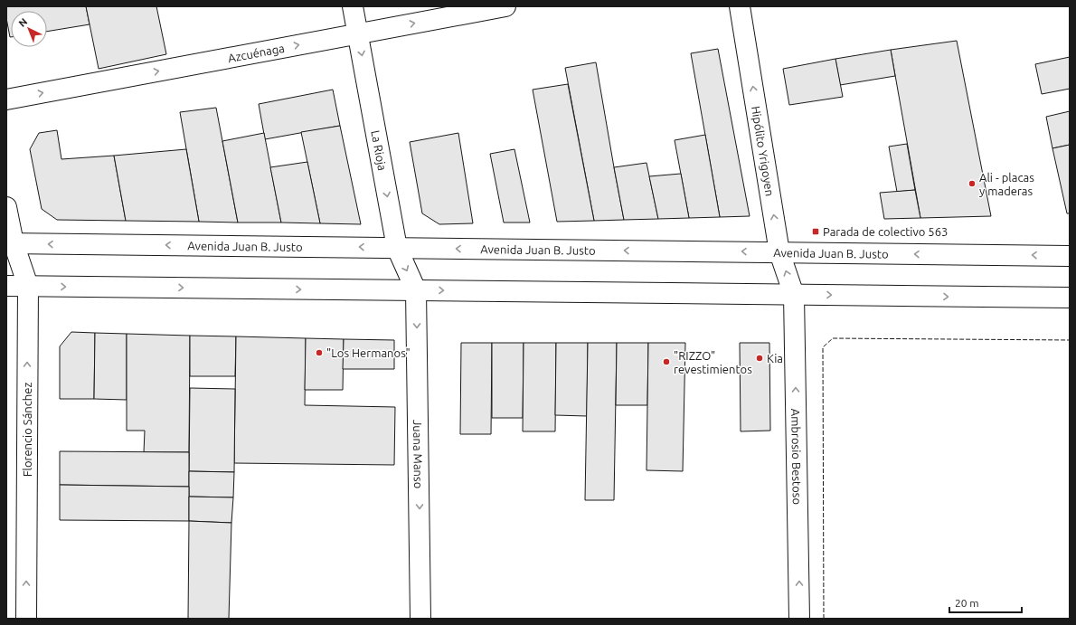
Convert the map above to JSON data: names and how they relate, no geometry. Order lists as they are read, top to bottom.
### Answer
{
  "streets": {
    "street": [
      "Azcuénaga",
      "La Rioja",
      "Hipólito Yrigoyen",
      "Avenida Juan B. Justo",
      "Florencio Sánchez",
      "Juana Manso",
      "Ambrosio Bestoso"
    ]
  },
  "crossings": [
    ["Azcuénaga", "La Rioja"],
    ["La Rioja", "Avenida Juan B. Justo"],
    ["La Rioja", "Juana Manso"],
    ["Hipólito Yrigoyen", "Avenida Juan B. Justo"],
    ["Hipólito Yrigoyen", "Ambrosio Bestoso"],
    ["Avenida Juan B. Justo", "Florencio Sánchez"]
  ],
  "one_way": [
    "Azcuénaga",
    "La Rioja",
    "Hipólito Yrigoyen",
    "Florencio Sánchez",
    "Juana Manso",
    "Ambrosio Bestoso"
  ],
  "places": {
    "other": [
      "Ali - placas y maderas",
      "\"Los Hermanos\"",
      "Kia",
      "\"RIZZO\" revestimientos"
    ],
    "transit": ["Parada de colectivo 563"]
  },
  "scale_bar": "20 m",
  "north": "top left"
}
